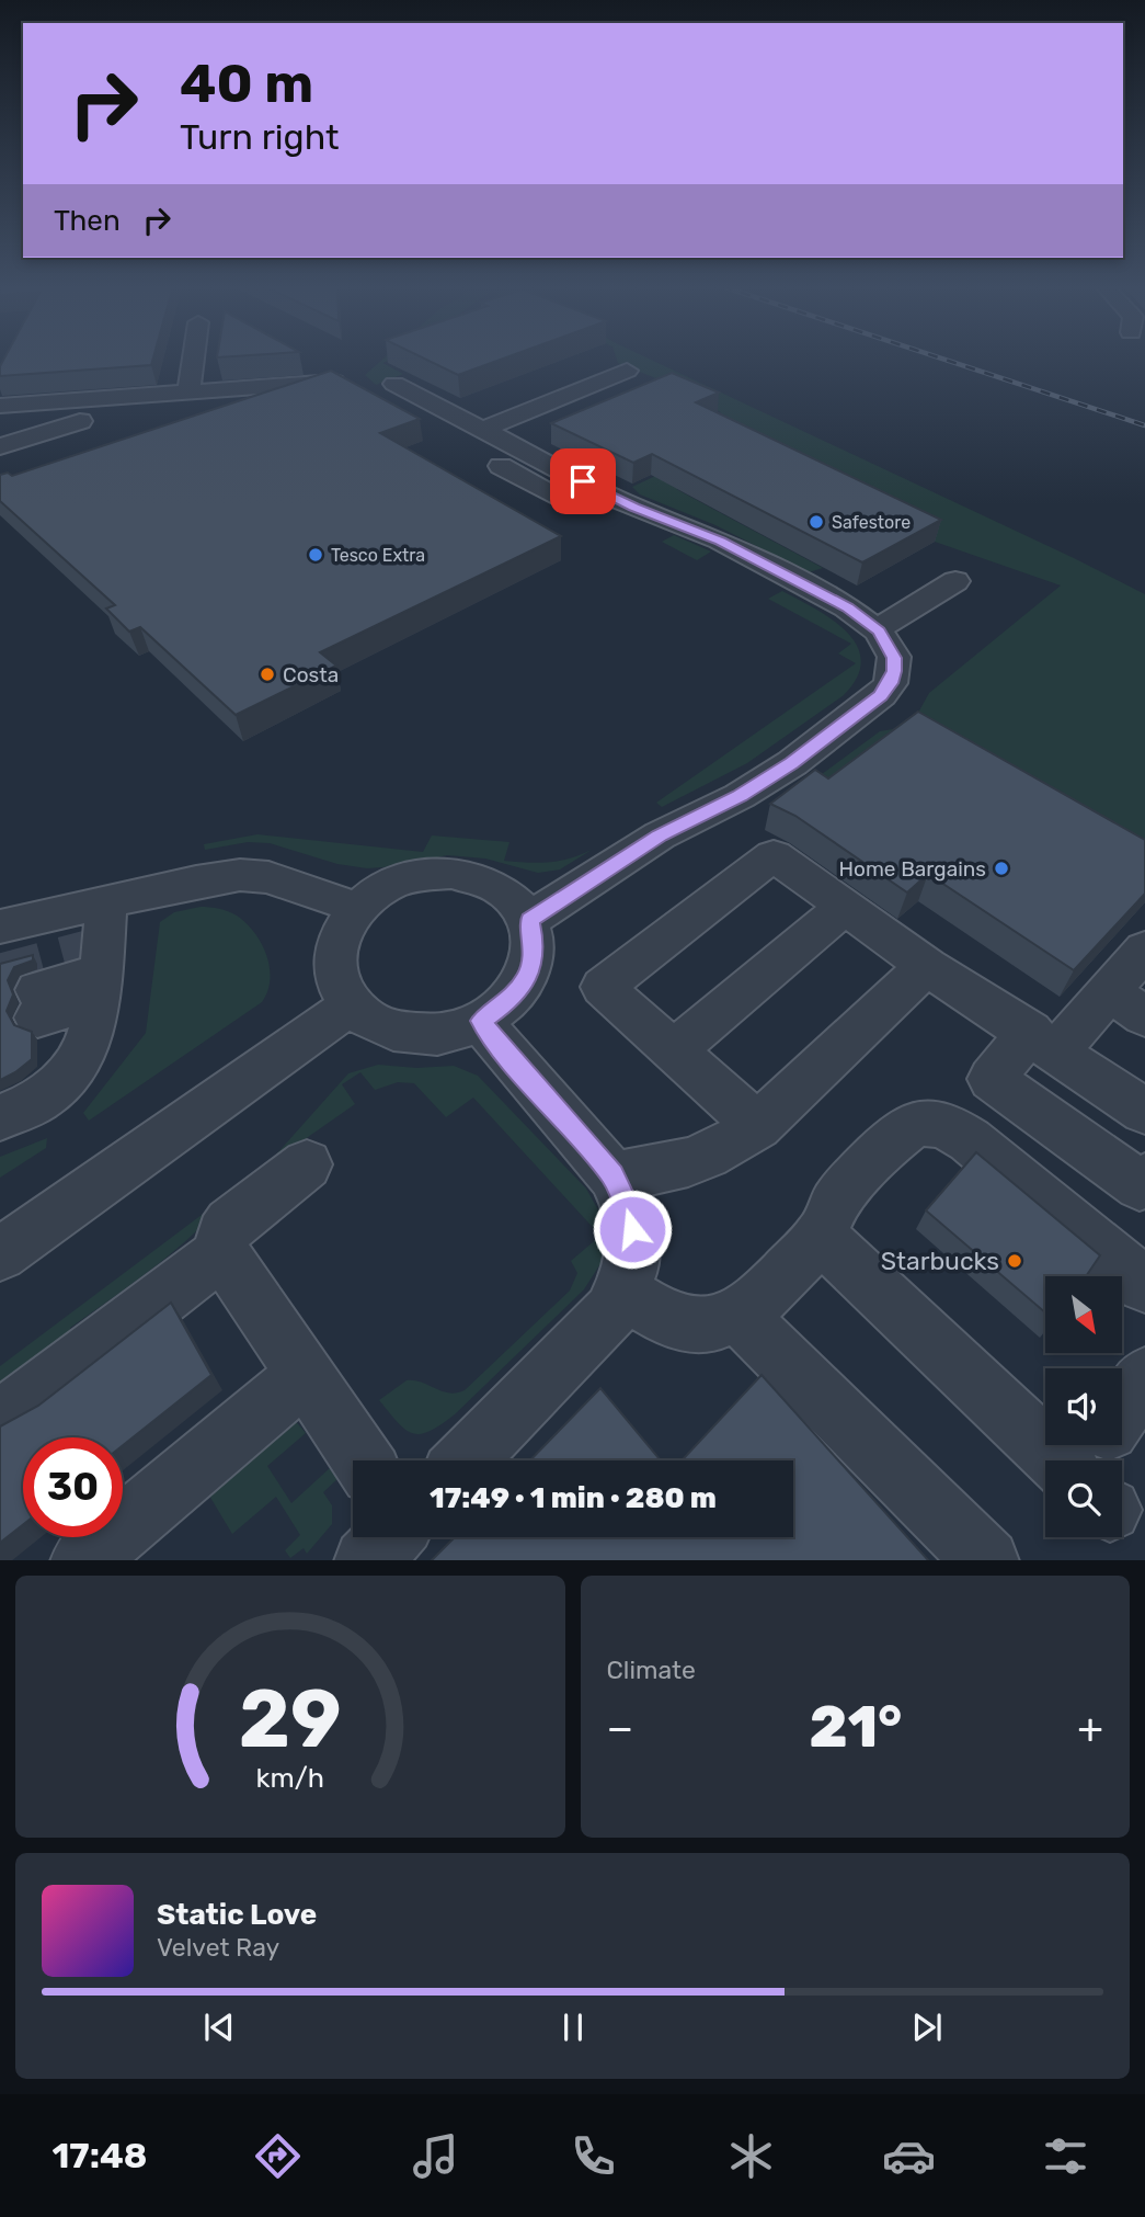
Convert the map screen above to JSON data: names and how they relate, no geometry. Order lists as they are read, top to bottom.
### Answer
{
  "places": [
    "Safestore",
    "Tesco Extra",
    "Costa",
    "Home Bargains",
    "Starbucks"
  ],
  "north": "bottom right",
  "page": {
    "turn": ["40 m", "Turn right"],
    "then": "Then",
    "limit": "30",
    "trip": "17:49 · 1 min · 280 m",
    "tile": "Climate",
    "heat": ["−", "21°", "+"],
    "song": ["Static Love", "Velvet Ray"],
    "tabs": "17:48",
    "gauge": ["29", "km/h"]
  }
}
